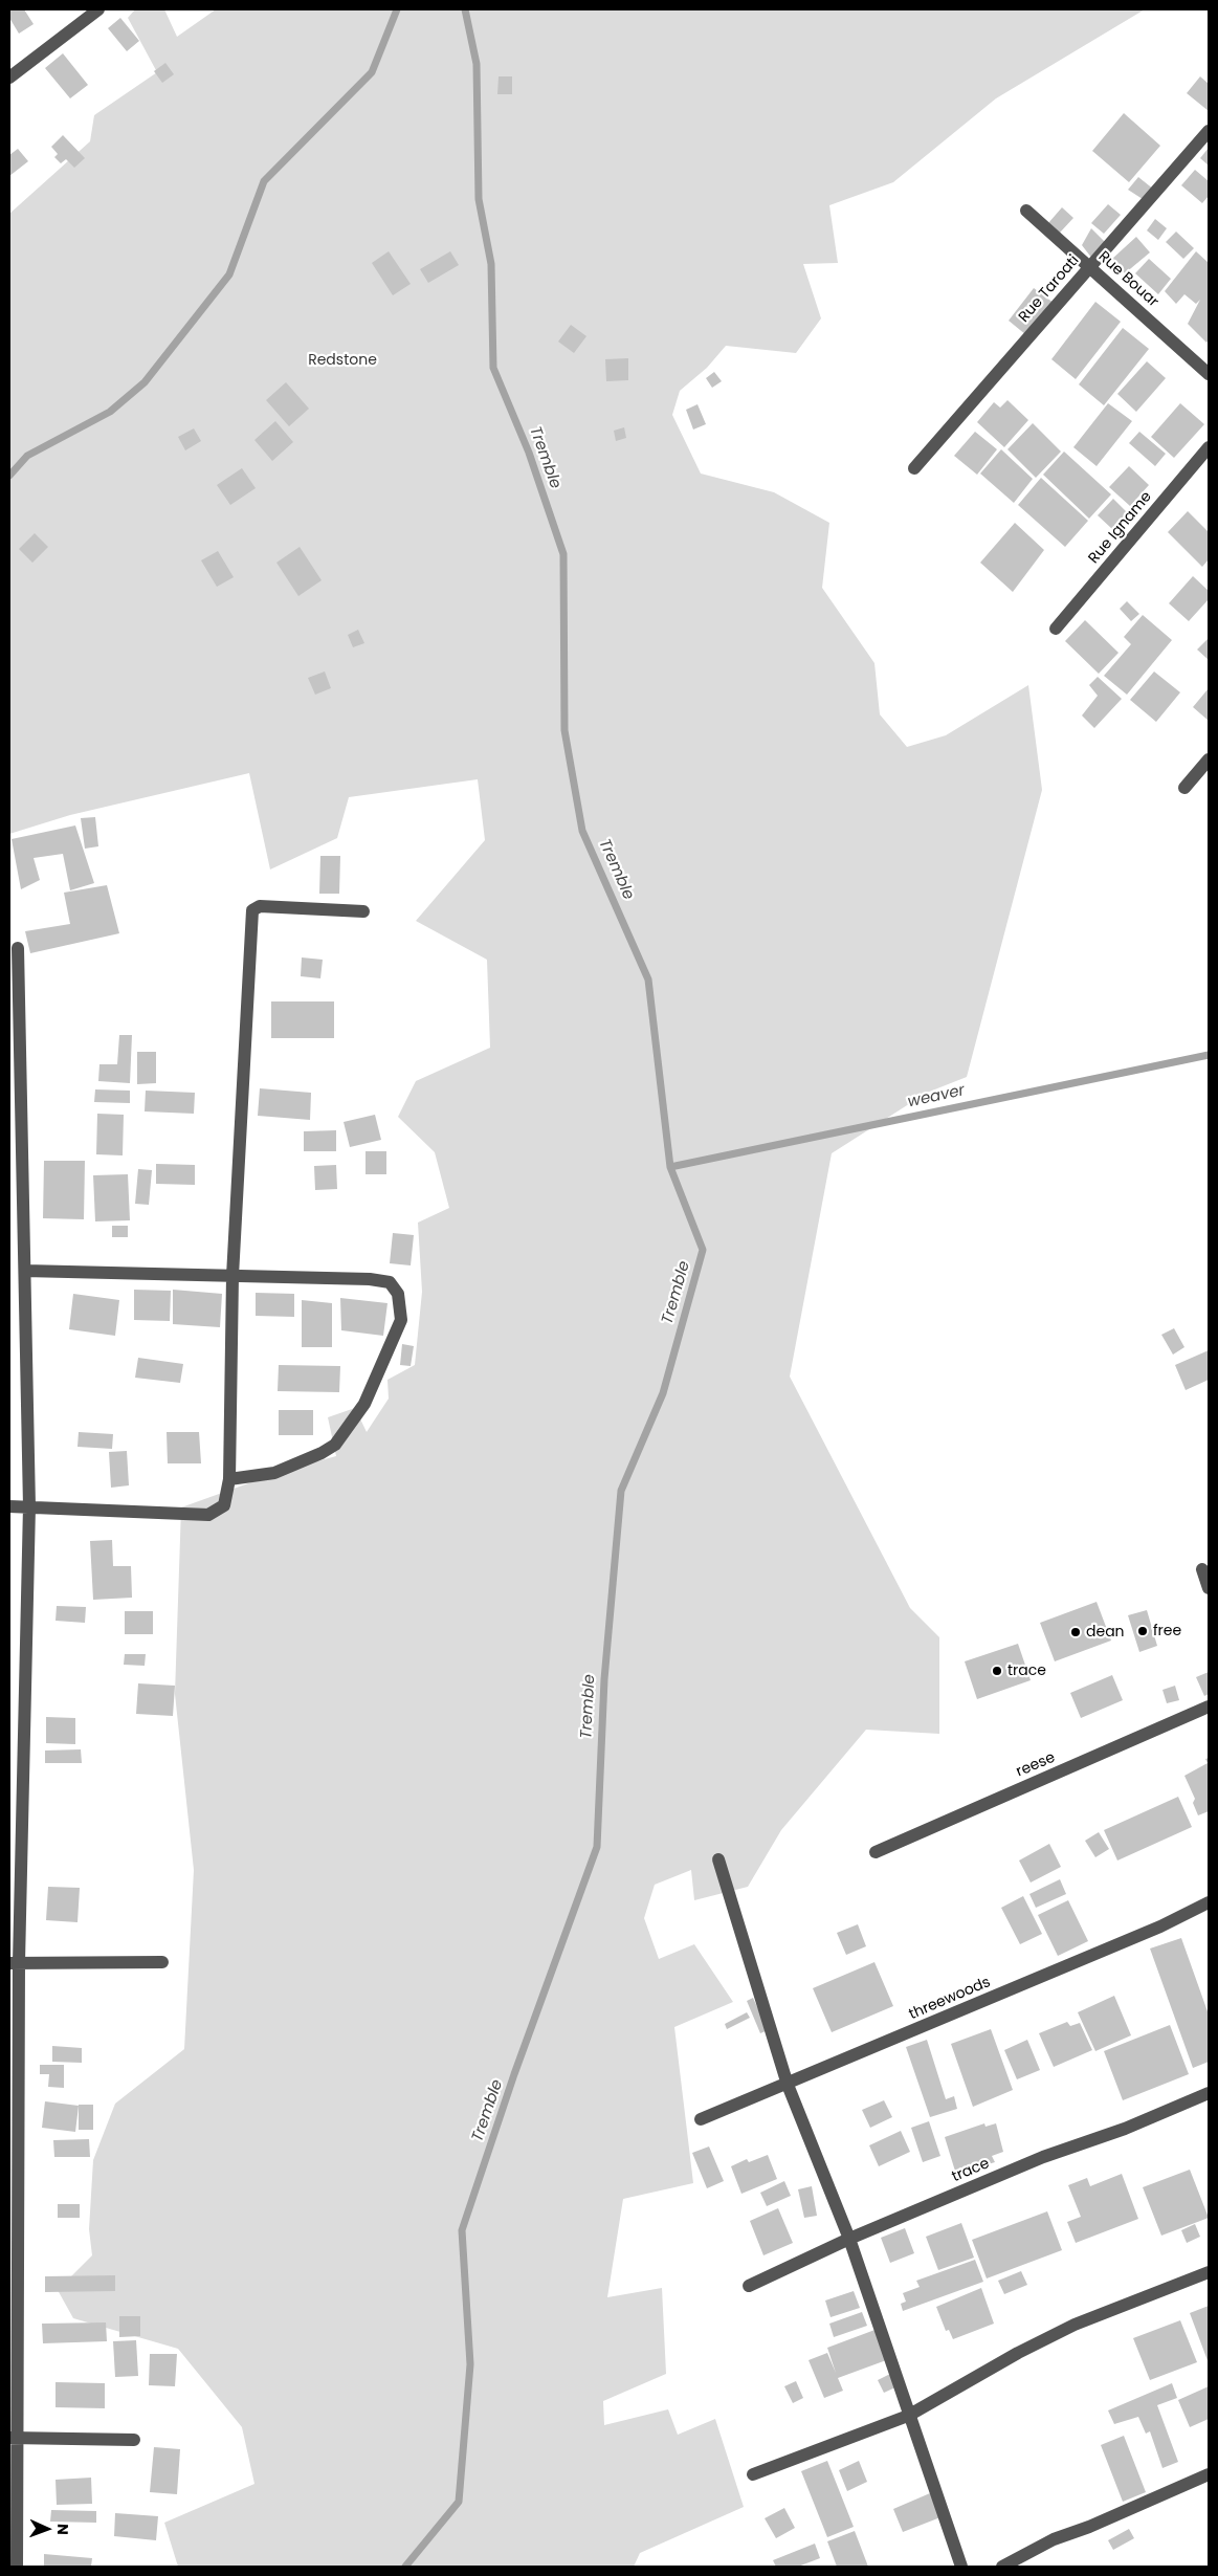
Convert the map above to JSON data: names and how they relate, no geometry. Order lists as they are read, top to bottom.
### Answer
{
  "streets": {
    "street": [
      "Rue Bouar",
      "Rue Taroati",
      "Rue Igname",
      "reese",
      "threewoods",
      "trace"
    ]
  },
  "crossings": [
    ["Rue Bouar", "Rue Taroati"]
  ],
  "water": ["Tremble", "weaver"],
  "parks": ["Redstone"],
  "places": ["free", "dean", "trace"],
  "north": "right"
}
